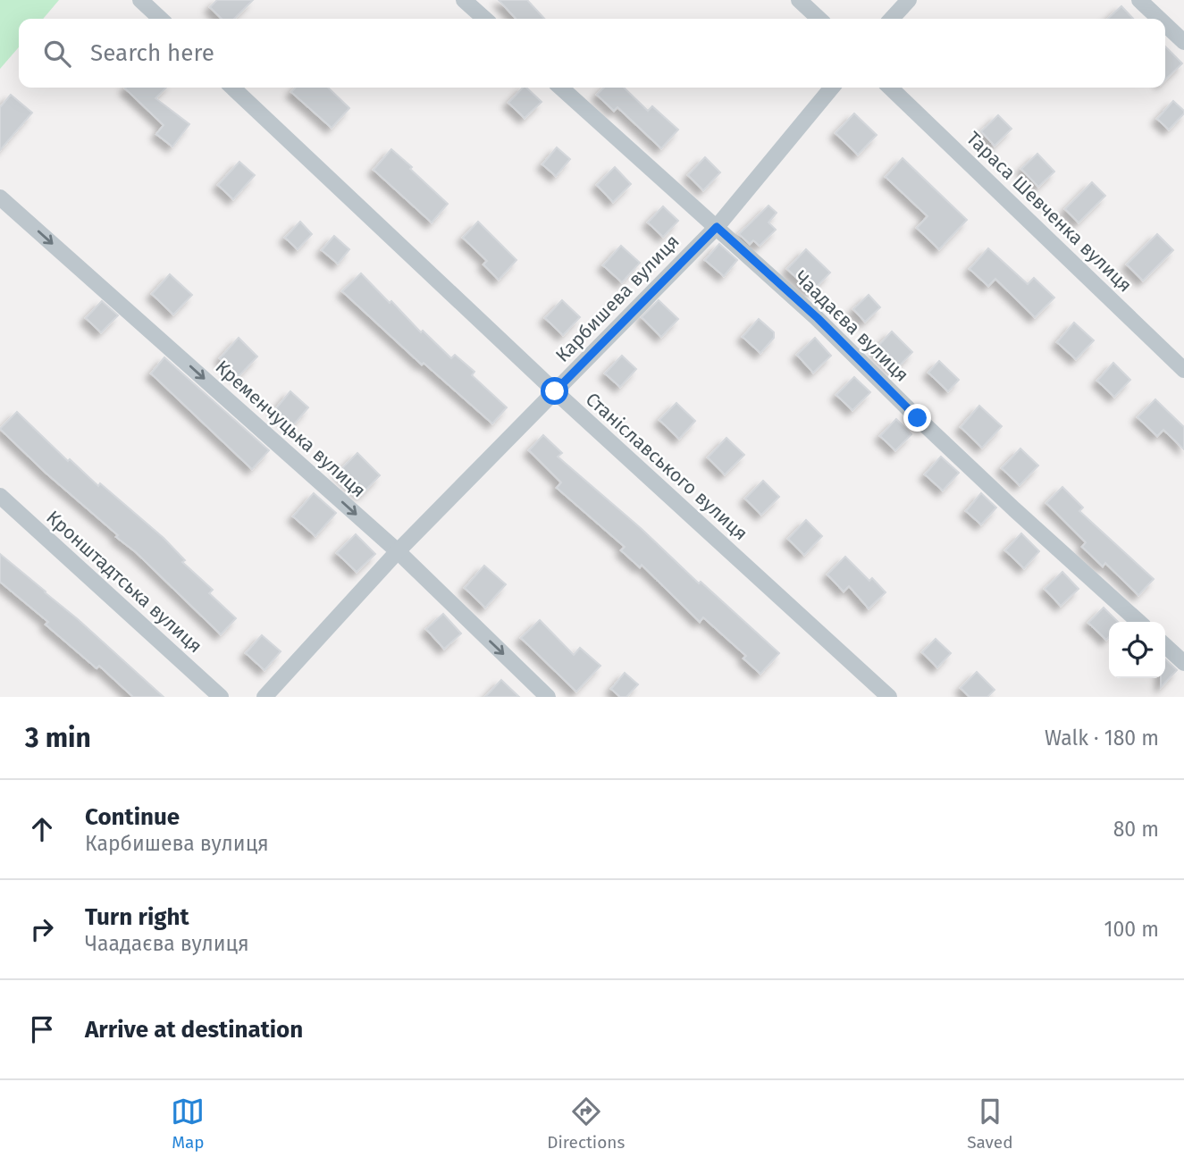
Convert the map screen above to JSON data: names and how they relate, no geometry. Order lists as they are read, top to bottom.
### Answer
{
  "streets": {
    "street": [
      "Тараса Шевченка вулиця",
      "Карбишева вулиця",
      "Чаадаєва вулиця",
      "Кременчуцька вулиця",
      "Станіславського вулиця",
      "Кронштадтська вулиця"
    ]
  },
  "crossings": [
    ["Карбишева вулиця", "Чаадаєва вулиця"],
    ["Карбишева вулиця", "Кременчуцька вулиця"],
    ["Карбишева вулиця", "Станіславського вулиця"]
  ],
  "one_way": ["Кременчуцька вулиця"],
  "page": {
    "search": "Search here",
    "heading": ["3 min", "Walk · 180 m"],
    "list": [
      ["Continue", "Карбишева вулиця", "80 m"],
      ["Turn right", "Чаадаєва вулиця", "100 m"],
      "Arrive at destination"
    ],
    "nav": ["Map", "Directions", "Saved"]
  }
}
